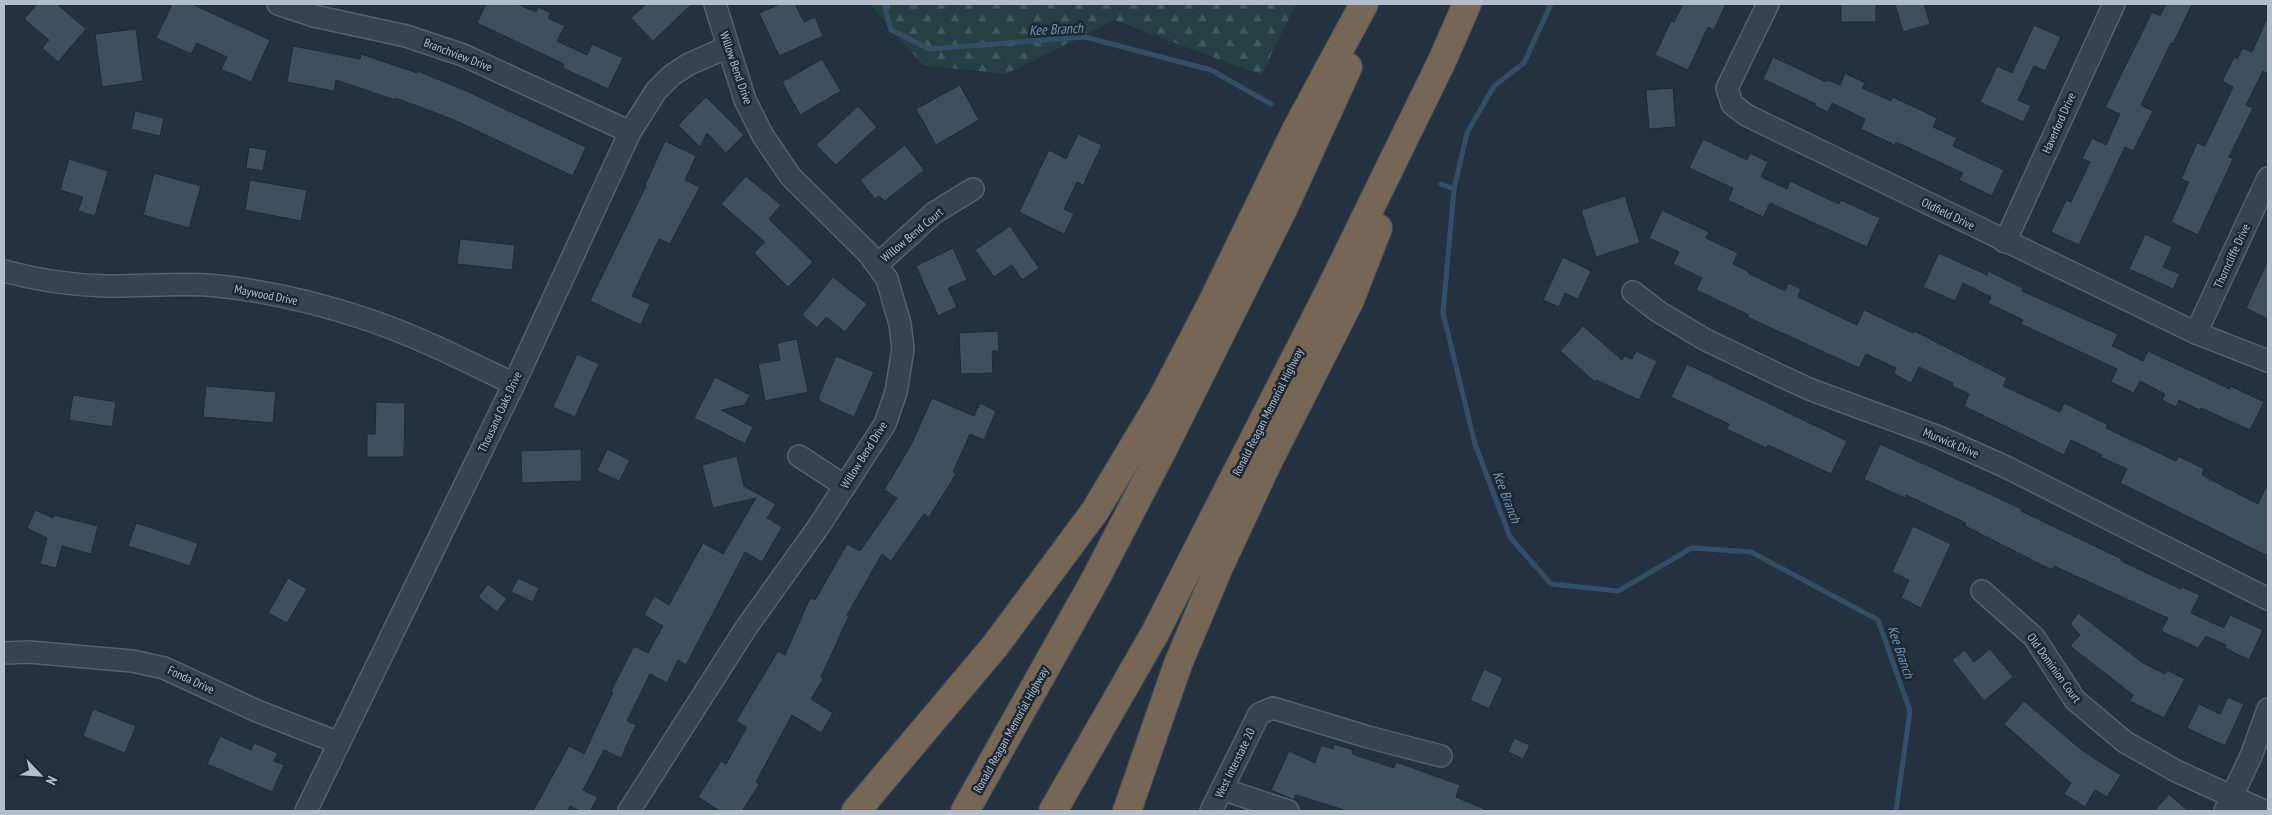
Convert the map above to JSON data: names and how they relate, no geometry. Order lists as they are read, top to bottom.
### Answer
{
  "streets": {
    "highway": ["Ronald Reagan Memorial Highway"],
    "street": [
      "Branchview Drive",
      "Willow Bend Drive",
      "Haverford Drive",
      "Oldfield Drive",
      "Willow Bend Court",
      "Thorncliffe Drive",
      "Maywood Drive",
      "Thousand Oaks Drive",
      "Murwick Drive",
      "Old Dominion Court",
      "Fonda Drive",
      "West Interstate 20"
    ]
  },
  "crossings": [
    ["Branchview Drive", "Thousand Oaks Drive"],
    ["Willow Bend Drive", "Willow Bend Court"],
    ["Willow Bend Drive", "Thousand Oaks Drive"],
    ["Haverford Drive", "Oldfield Drive"],
    ["Oldfield Drive", "Thorncliffe Drive"],
    ["Maywood Drive", "Thousand Oaks Drive"],
    ["Thousand Oaks Drive", "Fonda Drive"]
  ],
  "water": ["Kee Branch"],
  "north": "bottom right"
}
